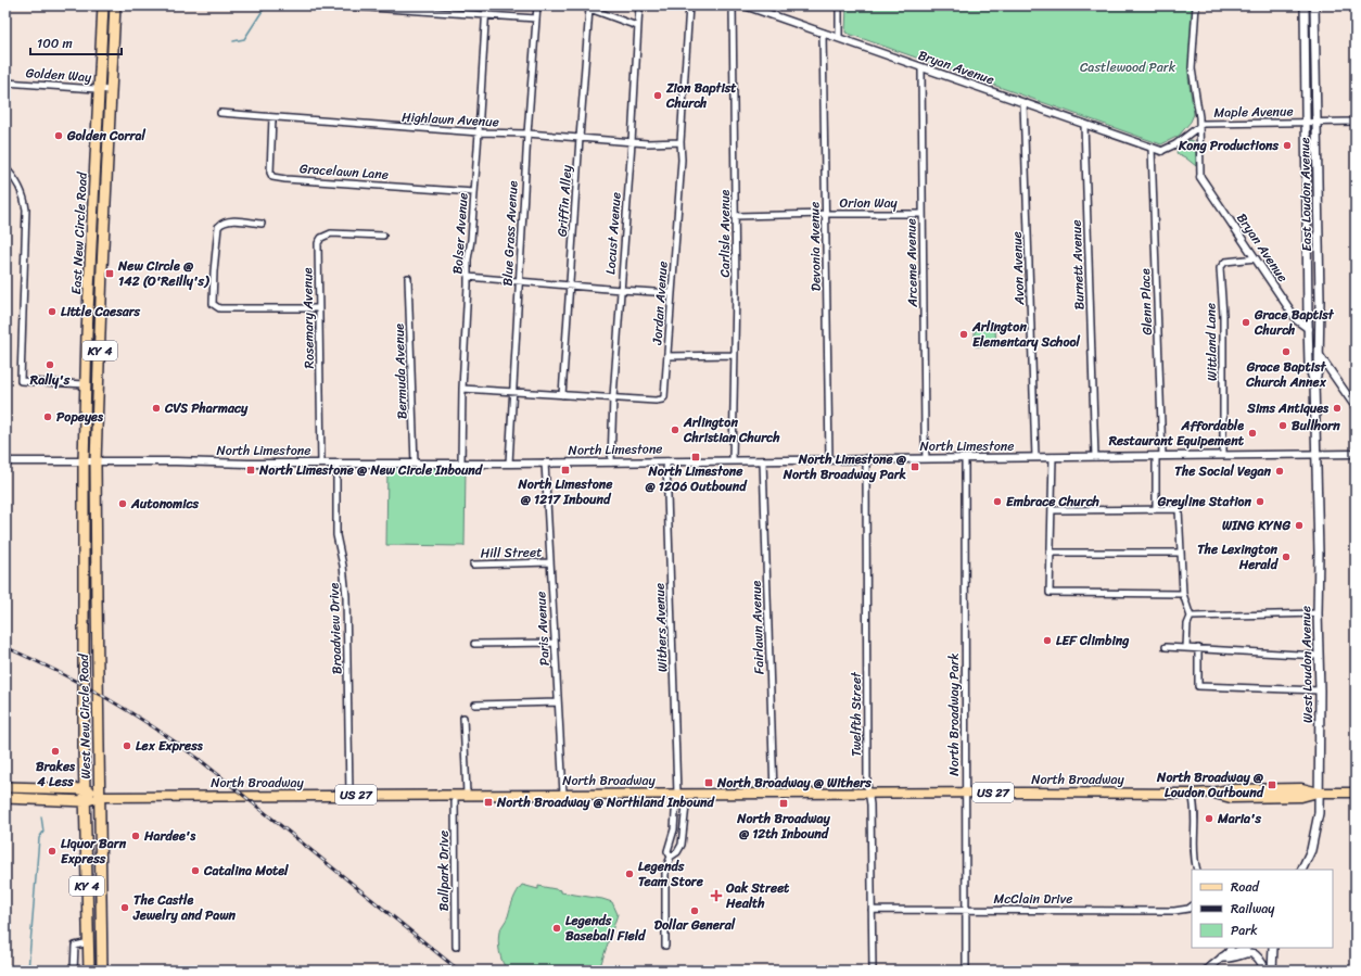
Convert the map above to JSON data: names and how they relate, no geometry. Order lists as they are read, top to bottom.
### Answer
{
  "streets": {
    "highway": [
      "East New Circle Road",
      "KY 4",
      "West New Circle Road",
      "North Broadway",
      "US 27"
    ],
    "main road": ["East Loudon Avenue", "West Loudon Avenue"],
    "street": [
      "Bryan Avenue",
      "Golden Way",
      "Maple Avenue",
      "Highlawn Avenue",
      "Gracelawn Lane",
      "Griffin Alley",
      "Orion Way",
      "Bolser Avenue",
      "Blue Grass Avenue",
      "Locust Avenue",
      "Carlisle Avenue",
      "Devonia Avenue",
      "Arceme Avenue",
      "Burnett Avenue",
      "Avon Avenue",
      "Glenn Place",
      "Jordan Avenue",
      "Rosemary Avenue",
      "Wittland Lane",
      "Bermuda Avenue",
      "North Limestone",
      "Hill Street",
      "Withers Avenue",
      "Fairlawn Avenue",
      "Broadview Drive",
      "Paris Avenue",
      "Twelfth Street",
      "North Broadway Park",
      "Ballpark Drive",
      "McClain Drive"
    ]
  },
  "crossings": [
    ["Bryan Avenue", "Maple Avenue"],
    ["Bryan Avenue", "East Loudon Avenue"],
    ["Bryan Avenue", "Devonia Avenue"],
    ["Bryan Avenue", "Arceme Avenue"],
    ["Bryan Avenue", "Burnett Avenue"],
    ["Bryan Avenue", "Avon Avenue"],
    ["Bryan Avenue", "Glenn Place"],
    ["Bryan Avenue", "Wittland Lane"],
    ["Golden Way", "East New Circle Road"],
    ["Maple Avenue", "East Loudon Avenue"],
    ["Highlawn Avenue", "Gracelawn Lane"],
    ["Highlawn Avenue", "Griffin Alley"],
    ["Highlawn Avenue", "Bolser Avenue"],
    ["Highlawn Avenue", "Blue Grass Avenue"],
    ["Highlawn Avenue", "Locust Avenue"],
    ["Highlawn Avenue", "Jordan Avenue"],
    ["Gracelawn Lane", "Bolser Avenue"],
    ["East Loudon Avenue", "North Limestone"],
    ["East Loudon Avenue", "West Loudon Avenue"],
    ["Griffin Alley", "Jordan Avenue"],
    ["Orion Way", "Carlisle Avenue"],
    ["Orion Way", "Devonia Avenue"],
    ["Orion Way", "Arceme Avenue"],
    ["East New Circle Road", "North Limestone"],
    ["East New Circle Road", "West New Circle Road"],
    ["Bolser Avenue", "Jordan Avenue"],
    ["Bolser Avenue", "North Limestone"],
    ["Blue Grass Avenue", "Jordan Avenue"],
    ["Blue Grass Avenue", "North Limestone"],
    ["Locust Avenue", "Jordan Avenue"],
    ["Locust Avenue", "North Limestone"],
    ["Carlisle Avenue", "North Limestone"],
    ["Devonia Avenue", "North Limestone"],
    ["Arceme Avenue", "North Limestone"],
    ["Burnett Avenue", "North Limestone"],
    ["Avon Avenue", "North Limestone"],
    ["Glenn Place", "North Limestone"],
    ["Rosemary Avenue", "North Limestone"],
    ["Wittland Lane", "North Limestone"],
    ["Bermuda Avenue", "North Limestone"],
    ["North Limestone", "Withers Avenue"],
    ["North Limestone", "Fairlawn Avenue"],
    ["North Limestone", "Broadview Drive"],
    ["North Limestone", "Paris Avenue"],
    ["North Limestone", "West Loudon Avenue"],
    ["North Limestone", "Twelfth Street"],
    ["North Limestone", "North Broadway Park"],
    ["North Limestone", "West New Circle Road"],
    ["Hill Street", "Paris Avenue"],
    ["Withers Avenue", "North Broadway"],
    ["Fairlawn Avenue", "North Broadway"],
    ["Broadview Drive", "North Broadway"],
    ["Paris Avenue", "North Broadway"],
    ["West Loudon Avenue", "North Broadway"],
    ["Twelfth Street", "North Broadway"],
    ["Twelfth Street", "McClain Drive"],
    ["North Broadway Park", "North Broadway"],
    ["North Broadway Park", "McClain Drive"],
    ["West New Circle Road", "North Broadway"],
    ["West New Circle Road", "US 27"],
    ["North Broadway", "US 27"],
    ["North Broadway", "Ballpark Drive"]
  ],
  "parks": ["Castlewood Park"],
  "places": {
    "other": [
      "Zion Baptist Church",
      "Golden Corral",
      "Kong Productions",
      "Little Caesars",
      "Grace Baptist Church",
      "Arlington Elementary School",
      "Grace Baptist Church Annex",
      "Rally's",
      "CVS Pharmacy",
      "Sims Antiques",
      "Popeyes",
      "Bullhorn",
      "Arlington Christian Church",
      "Affordable Restaurant Equipement",
      "The Social Vegan",
      "Embrace Church",
      "Greyline Station",
      "Autonomics",
      "WING KYNG",
      "The Lexington Herald",
      "LEF Climbing",
      "Lex Express",
      "Brakes 4 Less",
      "Maria's",
      "Hardee's",
      "Liquor Barn Express",
      "Catalina Motel",
      "Legends Team Store",
      "The Castle Jewelry and Pawn",
      "Dollar General",
      "Legends Baseball Field"
    ],
    "transit": [
      "New Circle @ 142 (O'Reilly's)",
      "North Limestone @ 1206 Outbound",
      "North Limestone @ North Broadway Park",
      "North Limestone @ New Circle Inbound",
      "North Limestone @ 1217 Inbound",
      "North Broadway @ Withers",
      "North Broadway @ Loudon Outbound",
      "North Broadway @ Northland Inbound",
      "North Broadway @ 12th Inbound"
    ],
    "health": ["Oak Street Health"]
  },
  "legend": ["Road", "Railway", "Park"],
  "scale_bar": "100 m"
}
